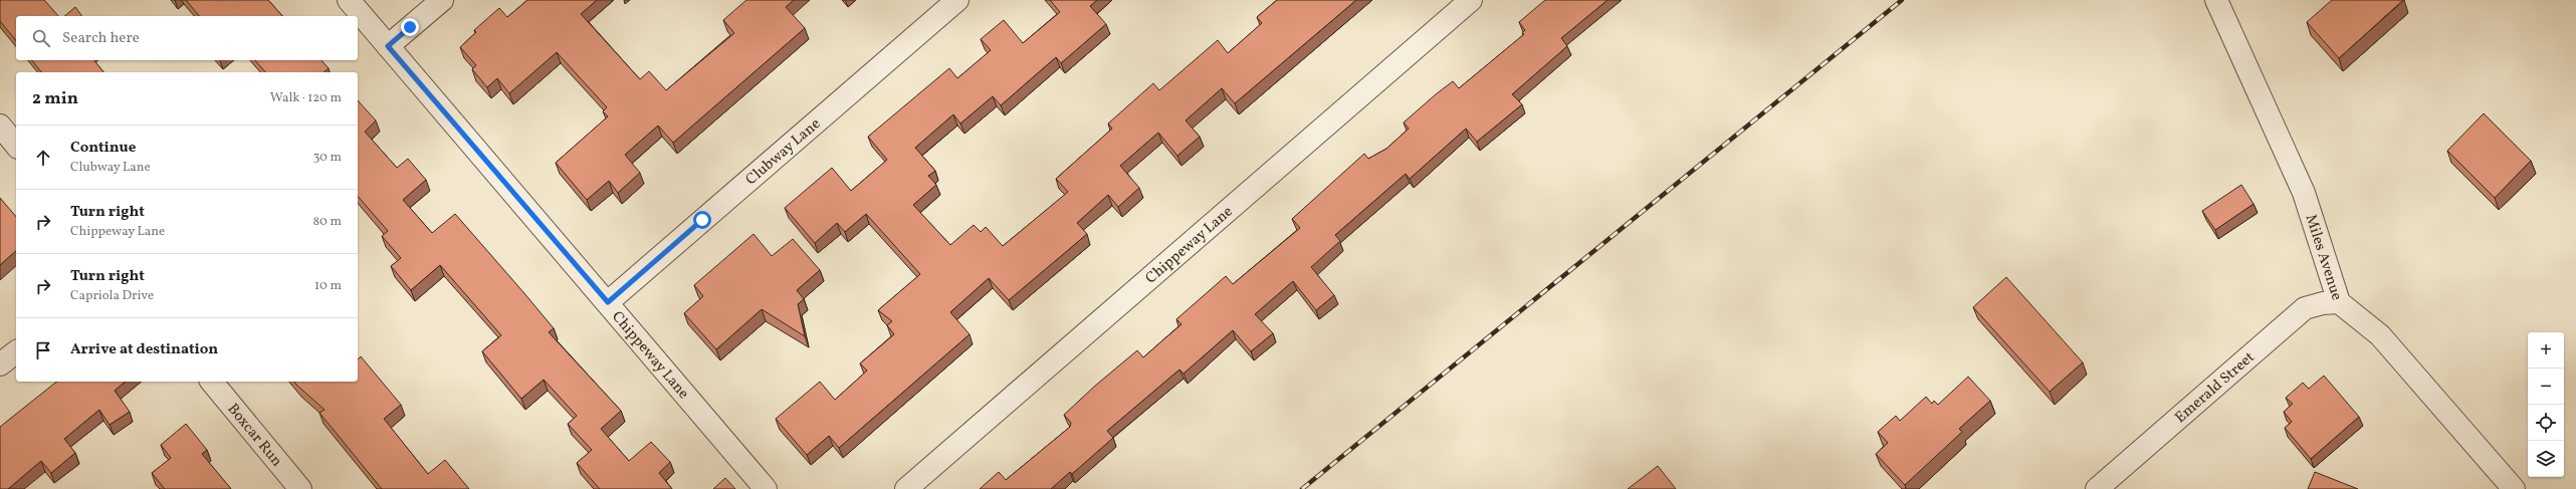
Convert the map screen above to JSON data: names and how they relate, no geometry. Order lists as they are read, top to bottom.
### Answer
{
  "streets": {
    "street": [
      "Clubway Lane",
      "Chippeway Lane",
      "Miles Avenue",
      "Emerald Street",
      "Boxcar Run"
    ]
  },
  "crossings": [
    ["Clubway Lane", "Chippeway Lane"],
    ["Miles Avenue", "Emerald Street"]
  ],
  "page": {
    "search": "Search here",
    "heading": ["2 min", "Walk · 120 m"],
    "list": [
      ["Continue", "Clubway Lane", "30 m"],
      ["Turn right", "Chippeway Lane", "80 m"],
      ["Turn right", "Capriola Drive", "10 m"],
      "Arrive at destination"
    ],
    "map_buttons": ["+", "−"]
  }
}
